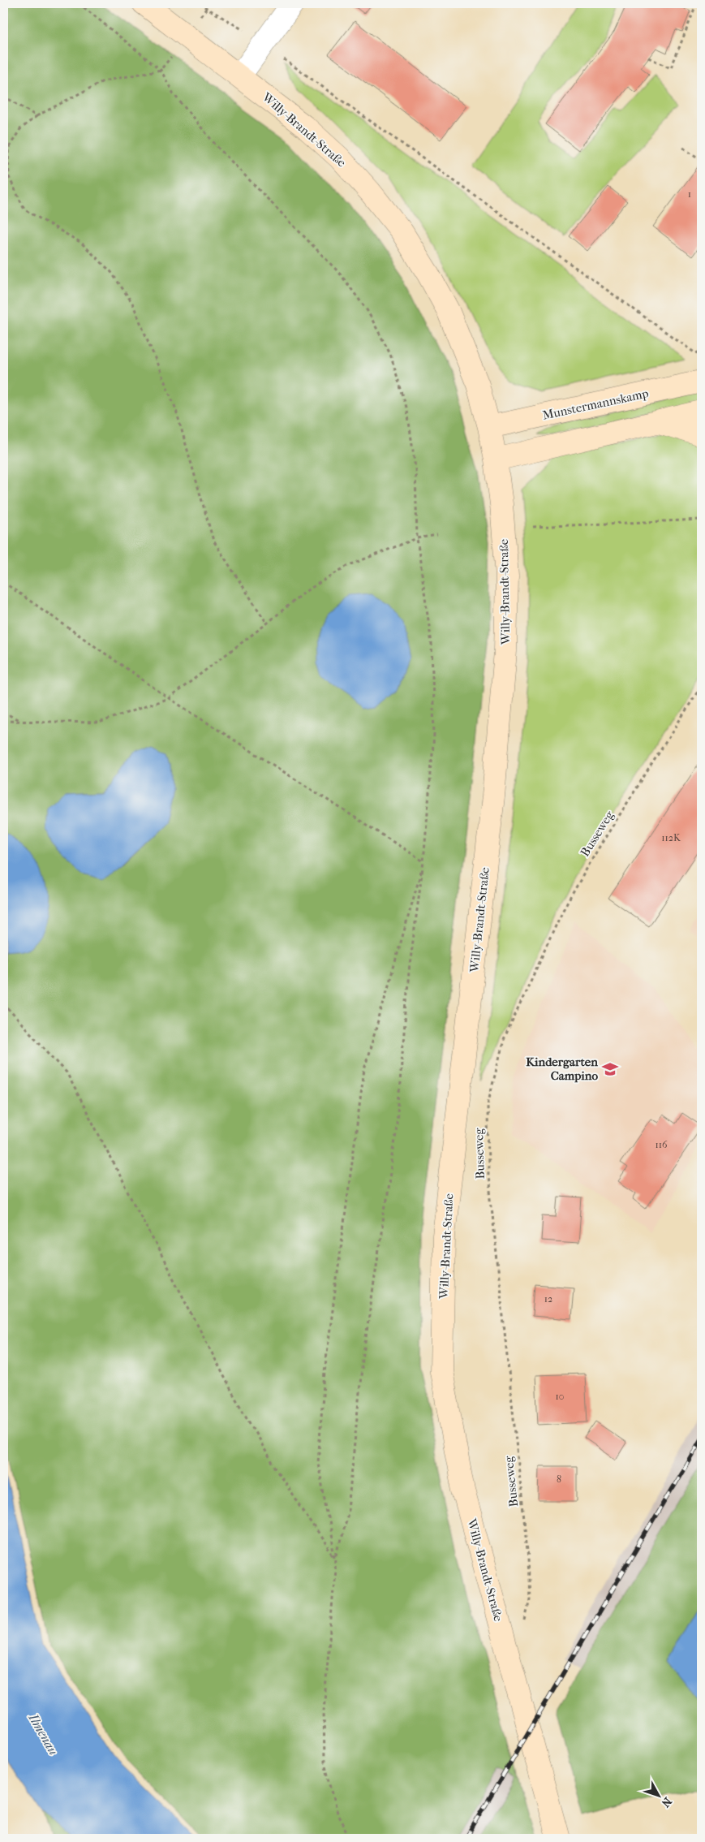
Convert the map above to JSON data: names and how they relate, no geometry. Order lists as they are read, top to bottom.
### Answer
{
  "streets": {
    "main road": ["Willy-Brandt-Straße", "Munstermannskamp"],
    "path": ["Busseweg"]
  },
  "crossings": [
    ["Willy-Brandt-Straße", "Munstermannskamp"]
  ],
  "water": ["Ilmenau"],
  "places": {
    "school or university": ["Kindergarten Campino"]
  },
  "house_numbers": [
    "1",
    "112K",
    "116",
    "12",
    "10",
    "8"
  ],
  "north": "bottom right"
}
